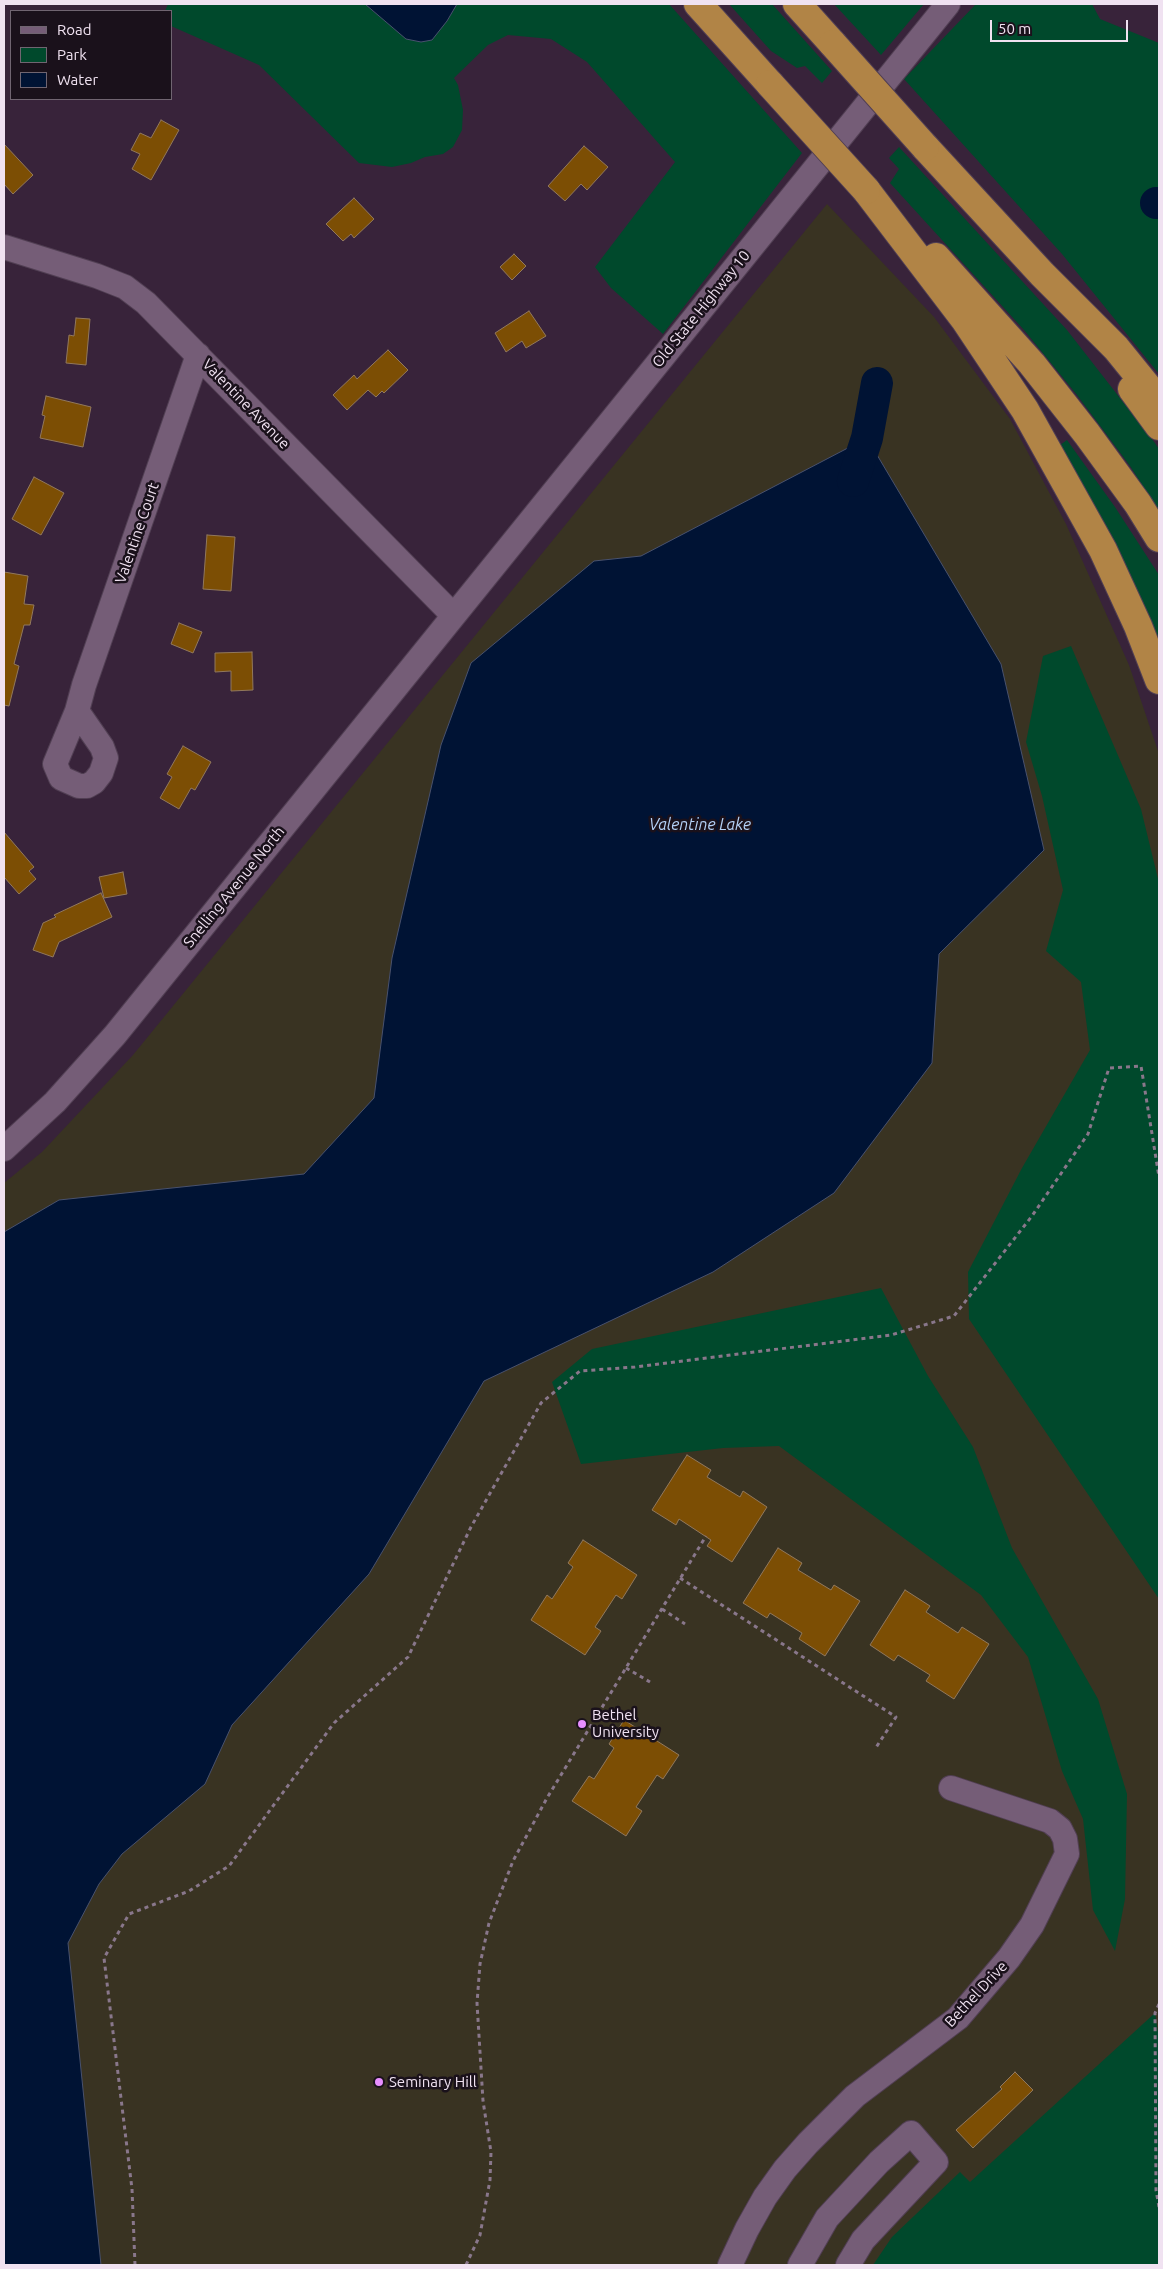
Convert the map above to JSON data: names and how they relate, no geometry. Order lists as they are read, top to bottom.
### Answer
{
  "streets": {
    "street": [
      "Old State Highway 10",
      "Valentine Avenue",
      "Valentine Court",
      "Snelling Avenue North",
      "Bethel Drive"
    ]
  },
  "crossings": [
    ["Old State Highway 10", "Valentine Avenue"],
    ["Old State Highway 10", "Snelling Avenue North"],
    ["Valentine Avenue", "Valentine Court"],
    ["Valentine Avenue", "Snelling Avenue North"]
  ],
  "water": ["Valentine Lake"],
  "places": ["Bethel University", "Seminary Hill"],
  "legend": ["Road", "Park", "Water"],
  "scale_bar": "50 m"
}
